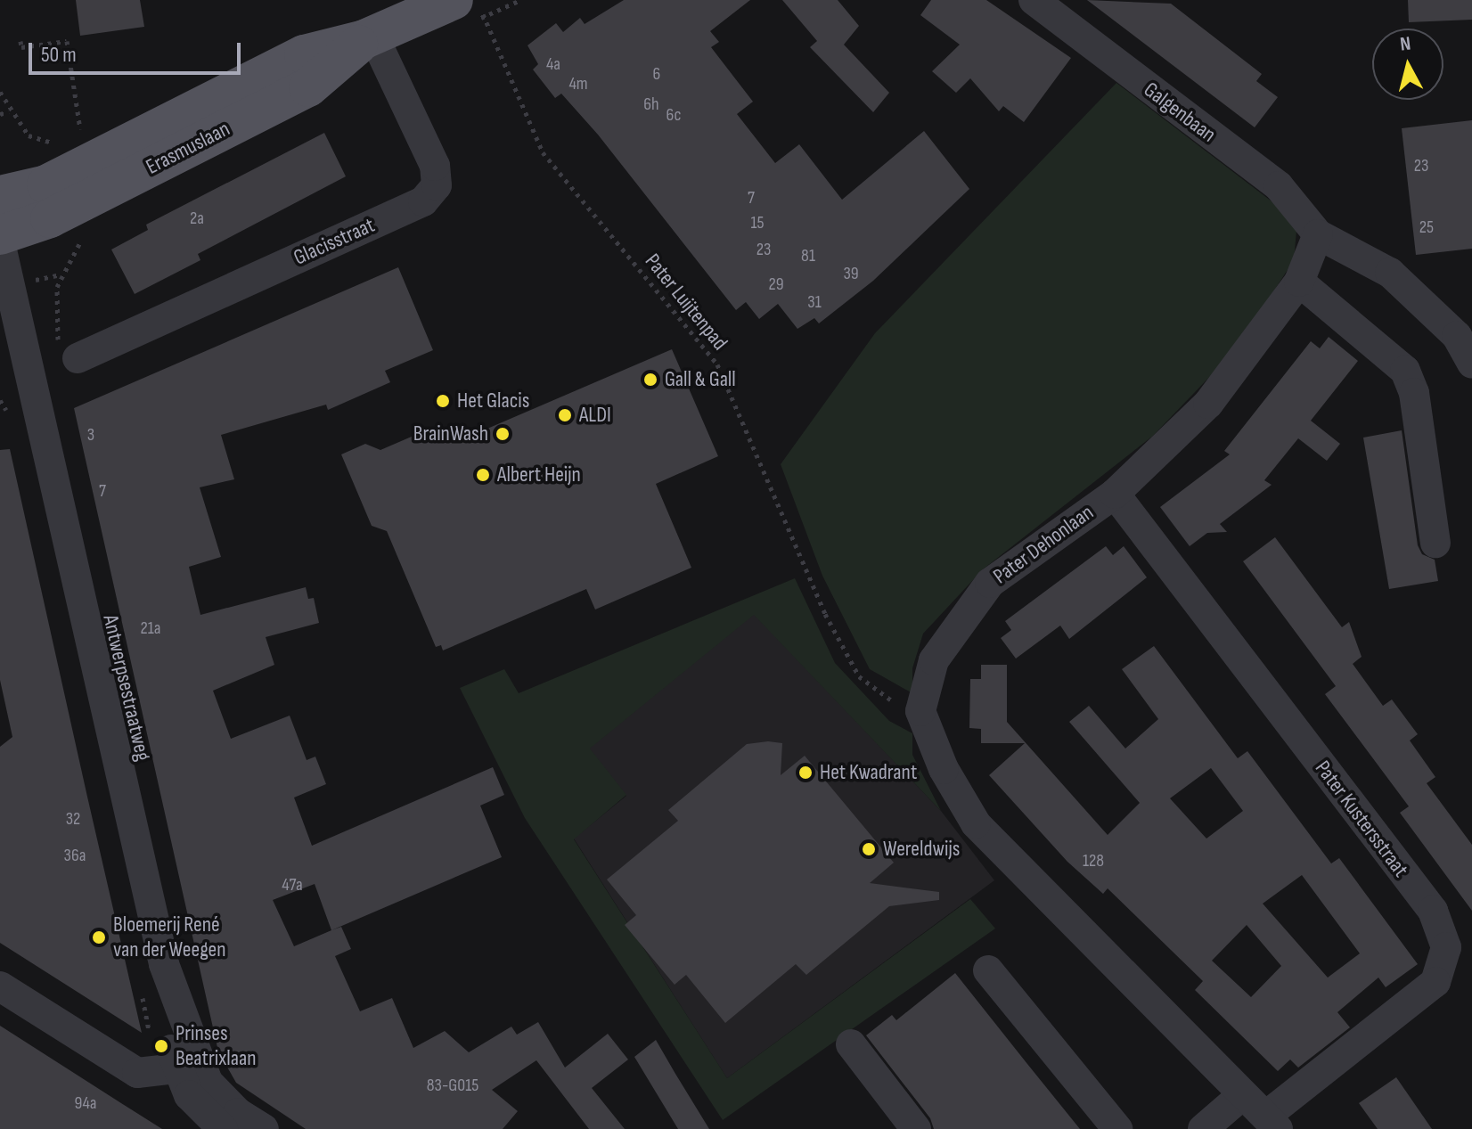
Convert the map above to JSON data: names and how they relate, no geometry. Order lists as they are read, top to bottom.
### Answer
{
  "streets": {
    "main road": ["Erasmuslaan"],
    "street": [
      "Galgenbaan",
      "Glacisstraat",
      "Pater Dehonlaan",
      "Antwerpsestraatweg",
      "Pater Kustersstraat"
    ],
    "path": ["Pater Luijtenpad"]
  },
  "crossings": [
    ["Galgenbaan", "Pater Dehonlaan"],
    ["Erasmuslaan", "Glacisstraat"],
    ["Erasmuslaan", "Pater Luijtenpad"],
    ["Pater Luijtenpad", "Pater Dehonlaan"],
    ["Pater Dehonlaan", "Pater Kustersstraat"]
  ],
  "places": [
    "Gall & Gall",
    "Het Glacis",
    "ALDI",
    "BrainWash",
    "Albert Heijn",
    "Het Kwadrant",
    "Wereldwijs",
    "Bloemerij René van der Weegen",
    "Prinses Beatrixlaan"
  ],
  "house_numbers": [
    "4a",
    "6",
    "4m",
    "6h",
    "6c",
    "23",
    "7",
    "2a",
    "15",
    "25",
    "23",
    "81",
    "39",
    "29",
    "31",
    "3",
    "7",
    "21a",
    "32",
    "36a",
    "128",
    "47a",
    "83-G015",
    "94a"
  ],
  "scale_bar": "50 m",
  "north": "top"
}
